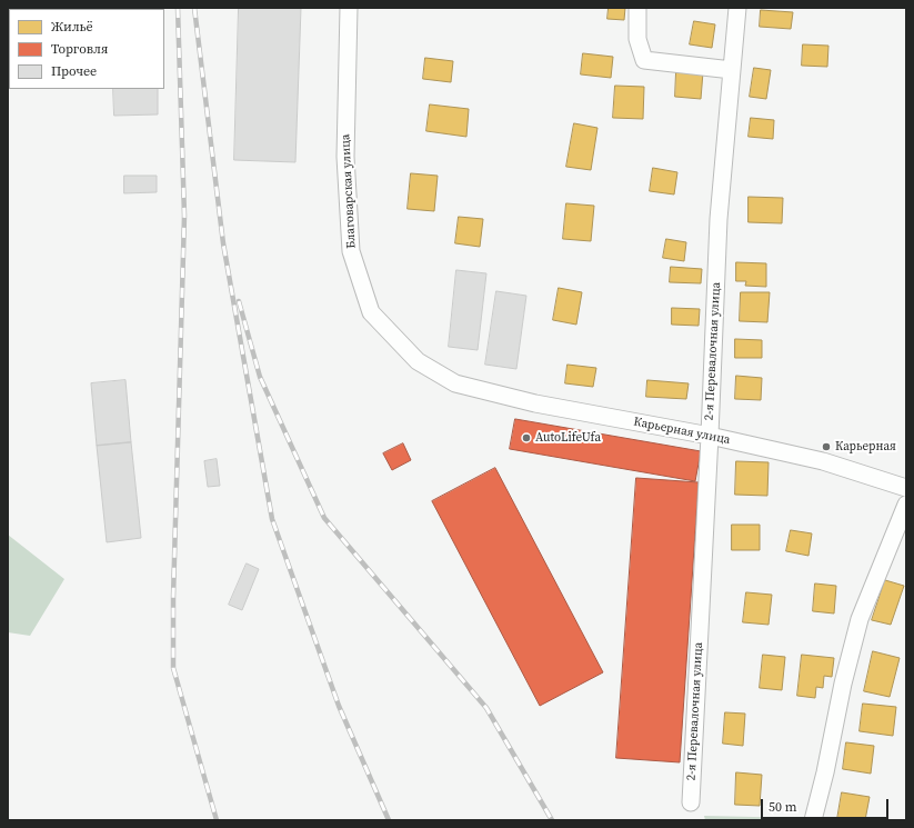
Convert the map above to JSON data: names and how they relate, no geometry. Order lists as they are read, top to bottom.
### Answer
{
  "streets": {
    "street": ["Благоварская улица", "2-я Перевалочная улица", "Карьерная улица"]
  },
  "crossings": [
    ["Благоварская улица", "Карьерная улица"],
    ["2-я Перевалочная улица", "Карьерная улица"]
  ],
  "places": ["AutoLifeUfa", "Карьерная"],
  "legend": ["Жильё", "Торговля", "Прочее"],
  "scale_bar": "50 m"
}
